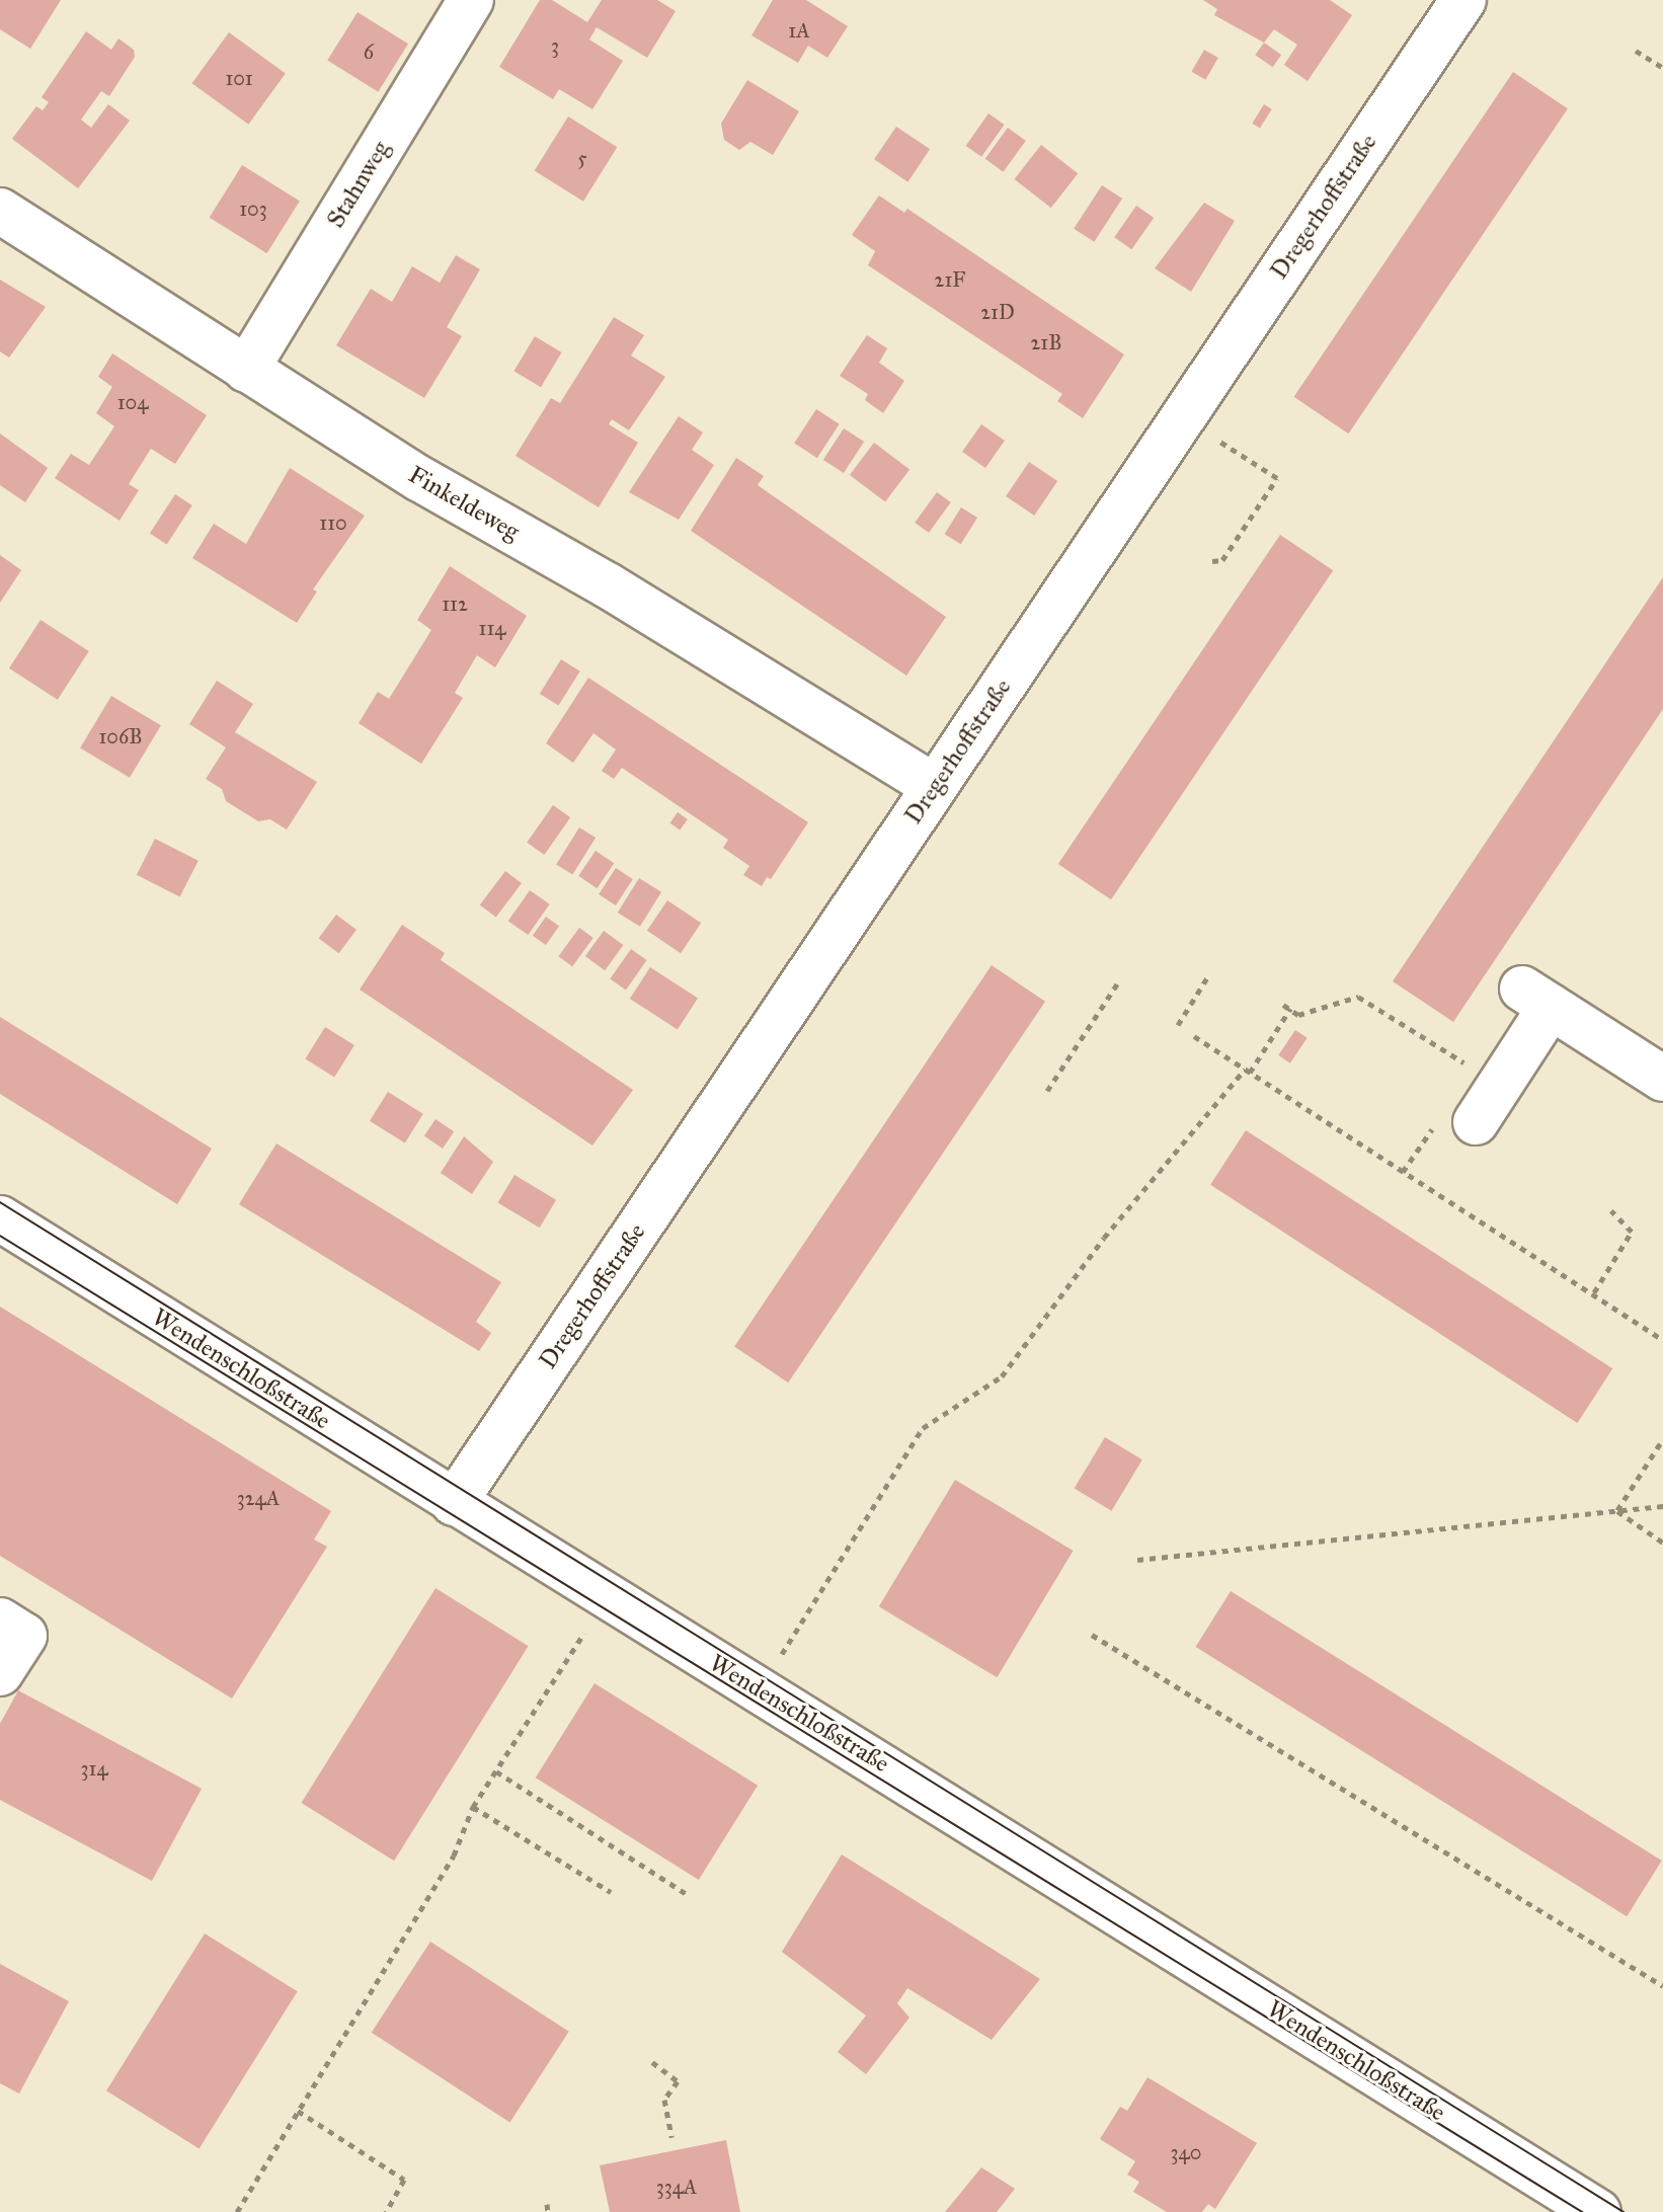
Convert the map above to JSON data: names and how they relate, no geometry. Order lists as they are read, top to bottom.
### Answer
{
  "streets": {
    "street": [
      "Stahnweg",
      "Dregerhoffstraße",
      "Finkeldeweg",
      "Wendenschloßstraße"
    ]
  },
  "crossings": [
    ["Stahnweg", "Finkeldeweg"],
    ["Dregerhoffstraße", "Finkeldeweg"],
    ["Dregerhoffstraße", "Wendenschloßstraße"]
  ],
  "house_numbers": [
    "1A",
    "3",
    "6",
    "101",
    "5",
    "103",
    "21F",
    "21D",
    "21B",
    "104",
    "110",
    "112",
    "114",
    "106B",
    "324A",
    "314",
    "340",
    "334A"
  ]
}
